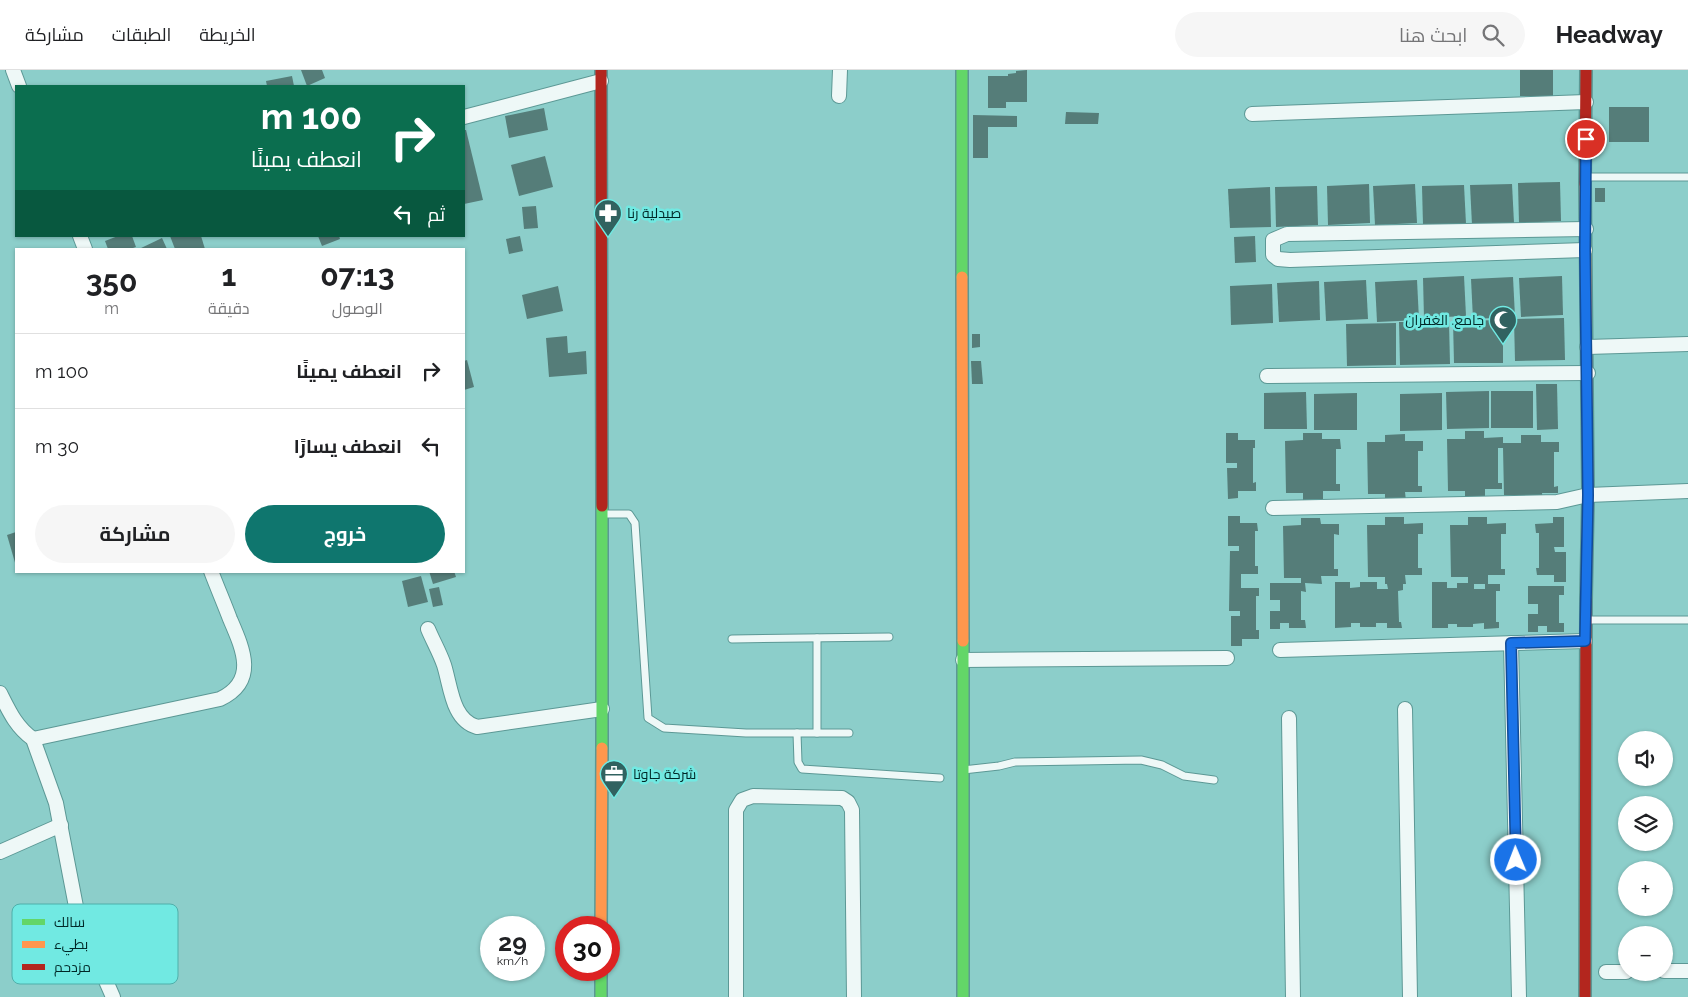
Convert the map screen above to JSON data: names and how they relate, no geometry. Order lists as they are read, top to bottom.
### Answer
{
  "places": {
    "pharmacy": ["صيدلية رنا"],
    "mosque": ["جامع. الغفران"],
    "office": ["شركة جاوتا"]
  },
  "legend": ["سالك", "بطيء", "مزدحم"],
  "page": {
    "header": "Headway",
    "search": "ابحث هنا",
    "nav": ["الخريطة", "الطبقات", "مشاركة"],
    "turn": ["100 m", "انعطف يمينًا"],
    "then": "ثم",
    "eta": [
      "07:13",
      "الوصول",
      "1",
      "دقيقة",
      "350",
      "m"
    ],
    "list": [
      {
        "name": "انعطف يمينًا",
        "value": "100 m"
      },
      {
        "name": "انعطف يسارًا",
        "value": "30 m"
      }
    ],
    "buttons": ["خروج", "مشاركة"],
    "map_buttons": ["+", "−"],
    "speed": "29 km/h",
    "limit": "30"
  }
}
